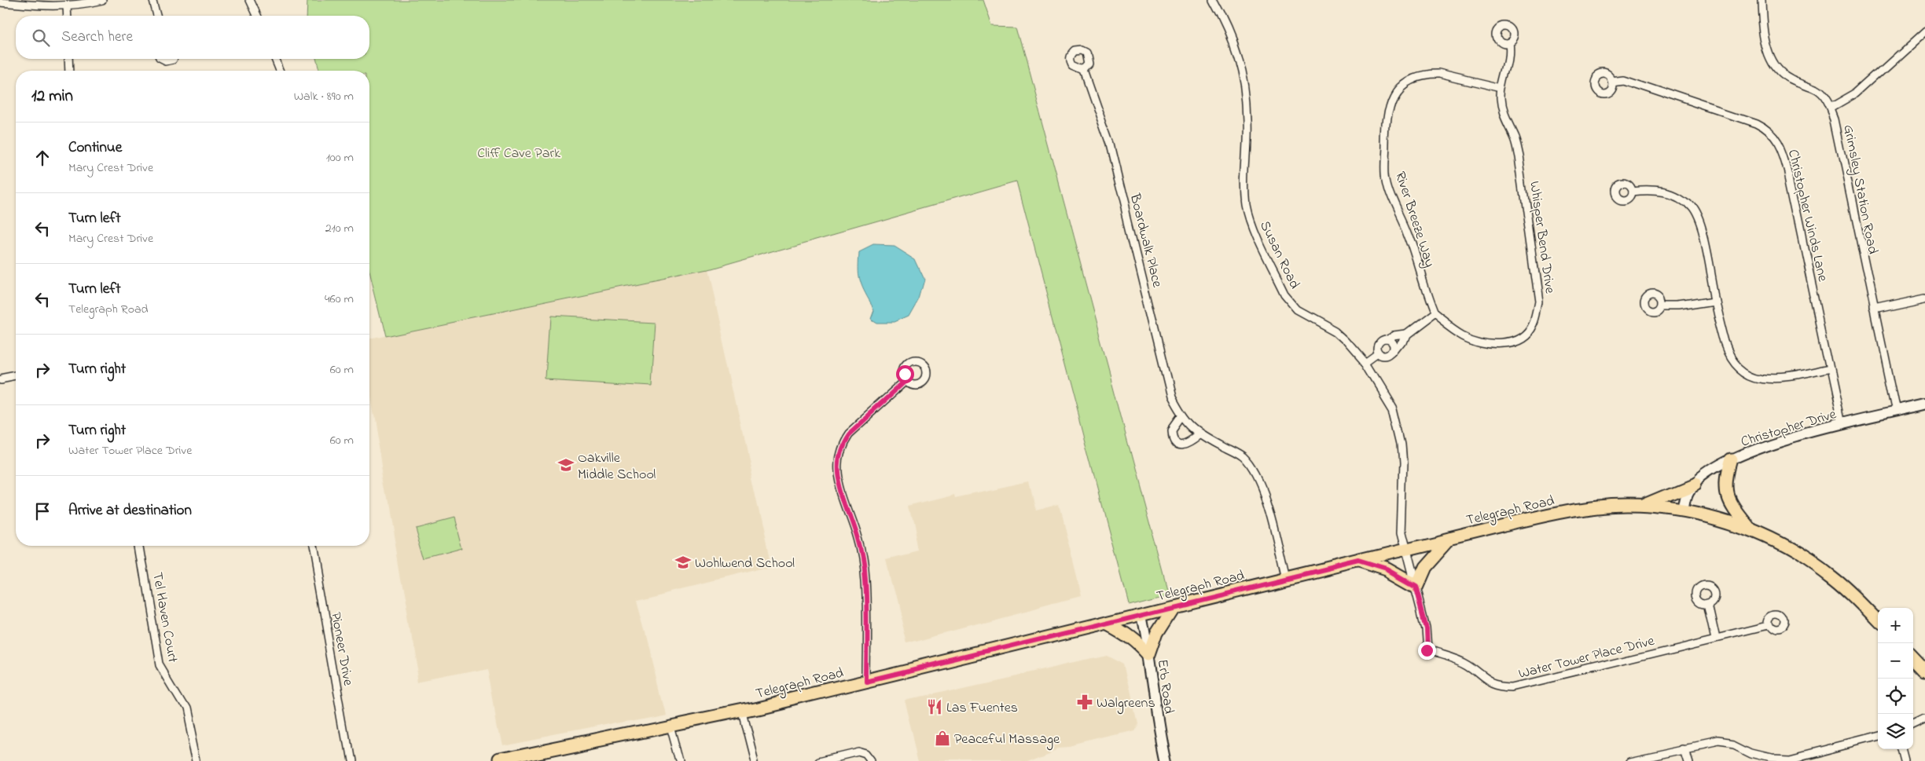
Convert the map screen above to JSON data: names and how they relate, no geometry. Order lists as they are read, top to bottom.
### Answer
{
  "streets": {
    "main road": ["Telegraph Road"],
    "street": [
      "Grimsley Station Road",
      "Christopher Winds Lane",
      "River Breeze Way",
      "Whisper Bend Drive",
      "Boardwalk Place",
      "Susan Road",
      "Christopher Drive",
      "Tel Haven Court",
      "Pioneer Drive",
      "Water Tower Place Drive",
      "Erb Road"
    ]
  },
  "crossings": [
    ["Grimsley Station Road", "Christopher Drive"],
    ["Christopher Winds Lane", "Christopher Drive"],
    ["River Breeze Way", "Whisper Bend Drive"],
    ["Boardwalk Place", "Telegraph Road"],
    ["Susan Road", "Telegraph Road"],
    ["Susan Road", "Water Tower Place Drive"],
    ["Christopher Drive", "Telegraph Road"],
    ["Telegraph Road", "Water Tower Place Drive"],
    ["Telegraph Road", "Erb Road"]
  ],
  "parks": ["Cliff Cave Park"],
  "places": {
    "school or university": ["Oakville Middle School", "Wohlwend School"],
    "pharmacy": ["Walgreens"],
    "restaurant": ["Las Fuentes"],
    "shop": ["Peaceful Massage"]
  },
  "page": {
    "search": "Search here",
    "heading": ["12 min", "Walk · 890 m"],
    "list": [
      ["Continue", "Mary Crest Drive", "100 m"],
      ["Turn left", "Mary Crest Drive", "210 m"],
      ["Turn left", "Telegraph Road", "460 m"],
      ["Turn right", "60 m"],
      ["Turn right", "Water Tower Place Drive", "60 m"],
      "Arrive at destination"
    ],
    "map_buttons": ["+", "−"]
  }
}
